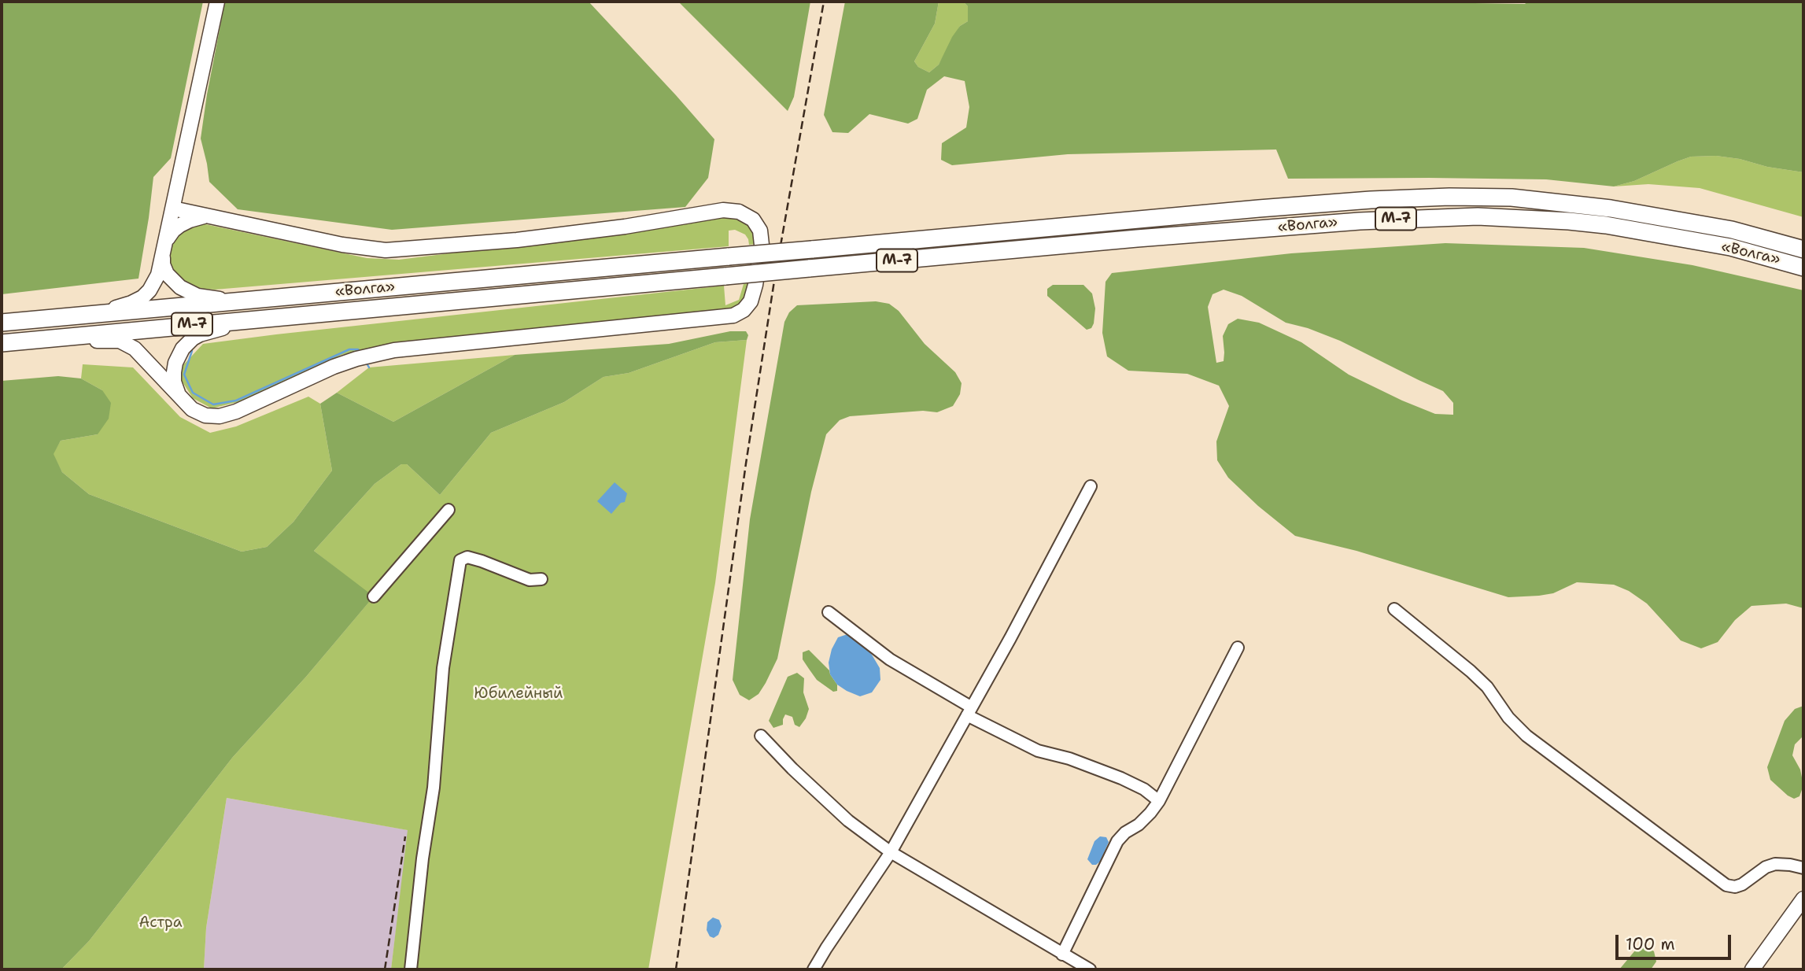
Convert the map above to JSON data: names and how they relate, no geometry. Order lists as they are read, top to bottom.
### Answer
{
  "streets": {
    "highway": ["М-7", "«Волга»"]
  },
  "parks": ["Юбилейный", "Астра"],
  "scale_bar": "100 m"
}
